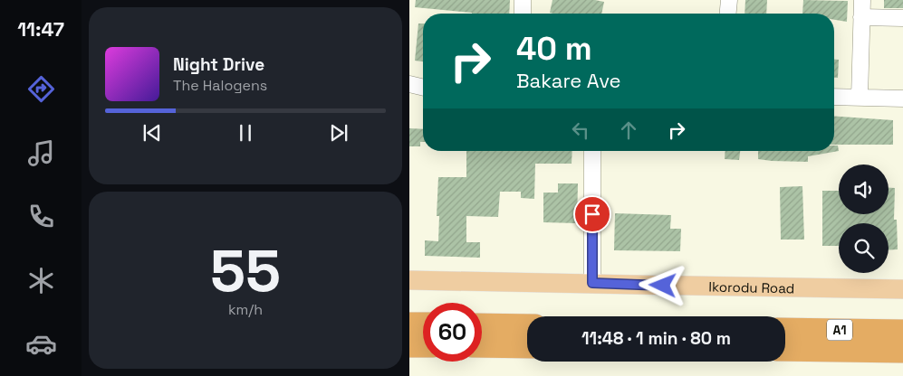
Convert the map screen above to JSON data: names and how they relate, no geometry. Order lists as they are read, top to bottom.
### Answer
{
  "streets": {
    "highway": ["A1"],
    "main road": ["Ikorodu Road"]
  },
  "page": {
    "tabs": "11:47",
    "turn": ["40 m", "Bakare Ave"],
    "song": ["Night Drive", "The Halogens"],
    "tile": ["55", "km/h"],
    "limit": "60",
    "trip": "11:48 · 1 min · 80 m"
  }
}
